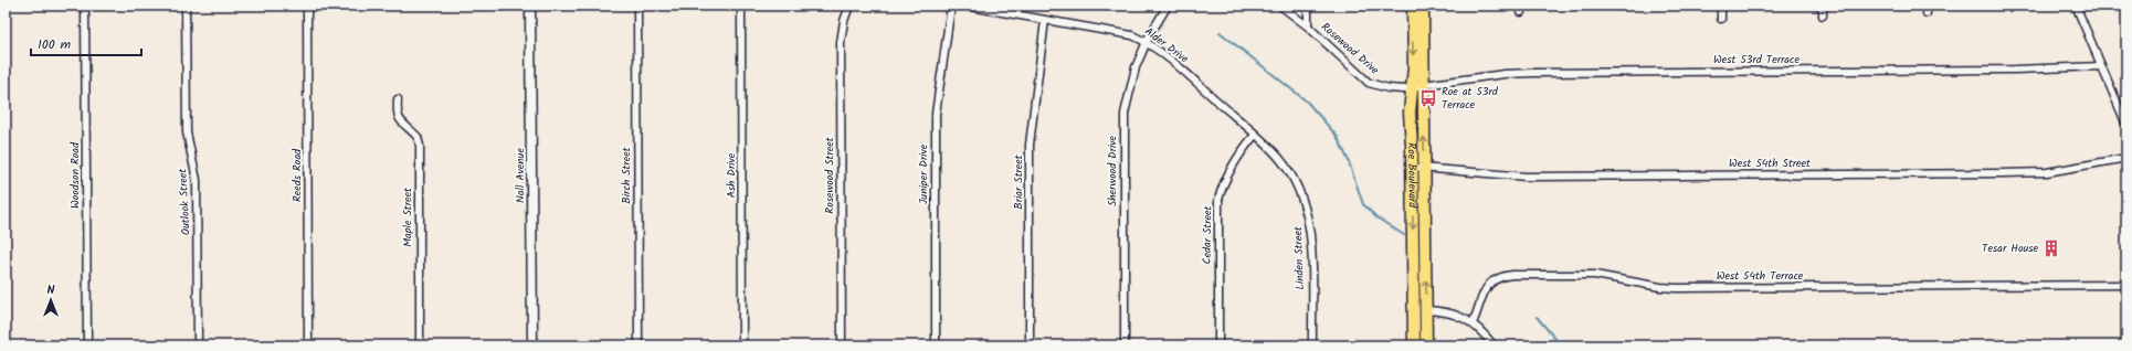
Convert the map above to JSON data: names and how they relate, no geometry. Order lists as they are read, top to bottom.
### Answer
{
  "streets": {
    "main road": ["Roe Boulevard"],
    "street": [
      "Alder Drive",
      "Rosewood Drive",
      "West 53rd Terrace",
      "West 54th Street",
      "Sherwood Drive",
      "Juniper Drive",
      "Woodson Road",
      "Reeds Road",
      "Nall Avenue",
      "Birch Street",
      "Ash Drive",
      "Rosewood Street",
      "Briar Street",
      "Outlook Street",
      "Maple Street",
      "Cedar Street",
      "Linden Street",
      "West 54th Terrace"
    ]
  },
  "crossings": [
    ["Alder Drive", "Sherwood Drive"],
    ["Alder Drive", "Briar Street"],
    ["Alder Drive", "Cedar Street"],
    ["Alder Drive", "Linden Street"],
    ["Rosewood Drive", "West 53rd Terrace"],
    ["Rosewood Drive", "Roe Boulevard"],
    ["West 53rd Terrace", "Roe Boulevard"],
    ["West 54th Street", "Roe Boulevard"],
    ["Cedar Street", "Linden Street"]
  ],
  "places": {
    "bus stop": ["Roe at 53rd Terrace"],
    "building": ["Tesar House"]
  },
  "scale_bar": "100 m",
  "north": "top"
}
